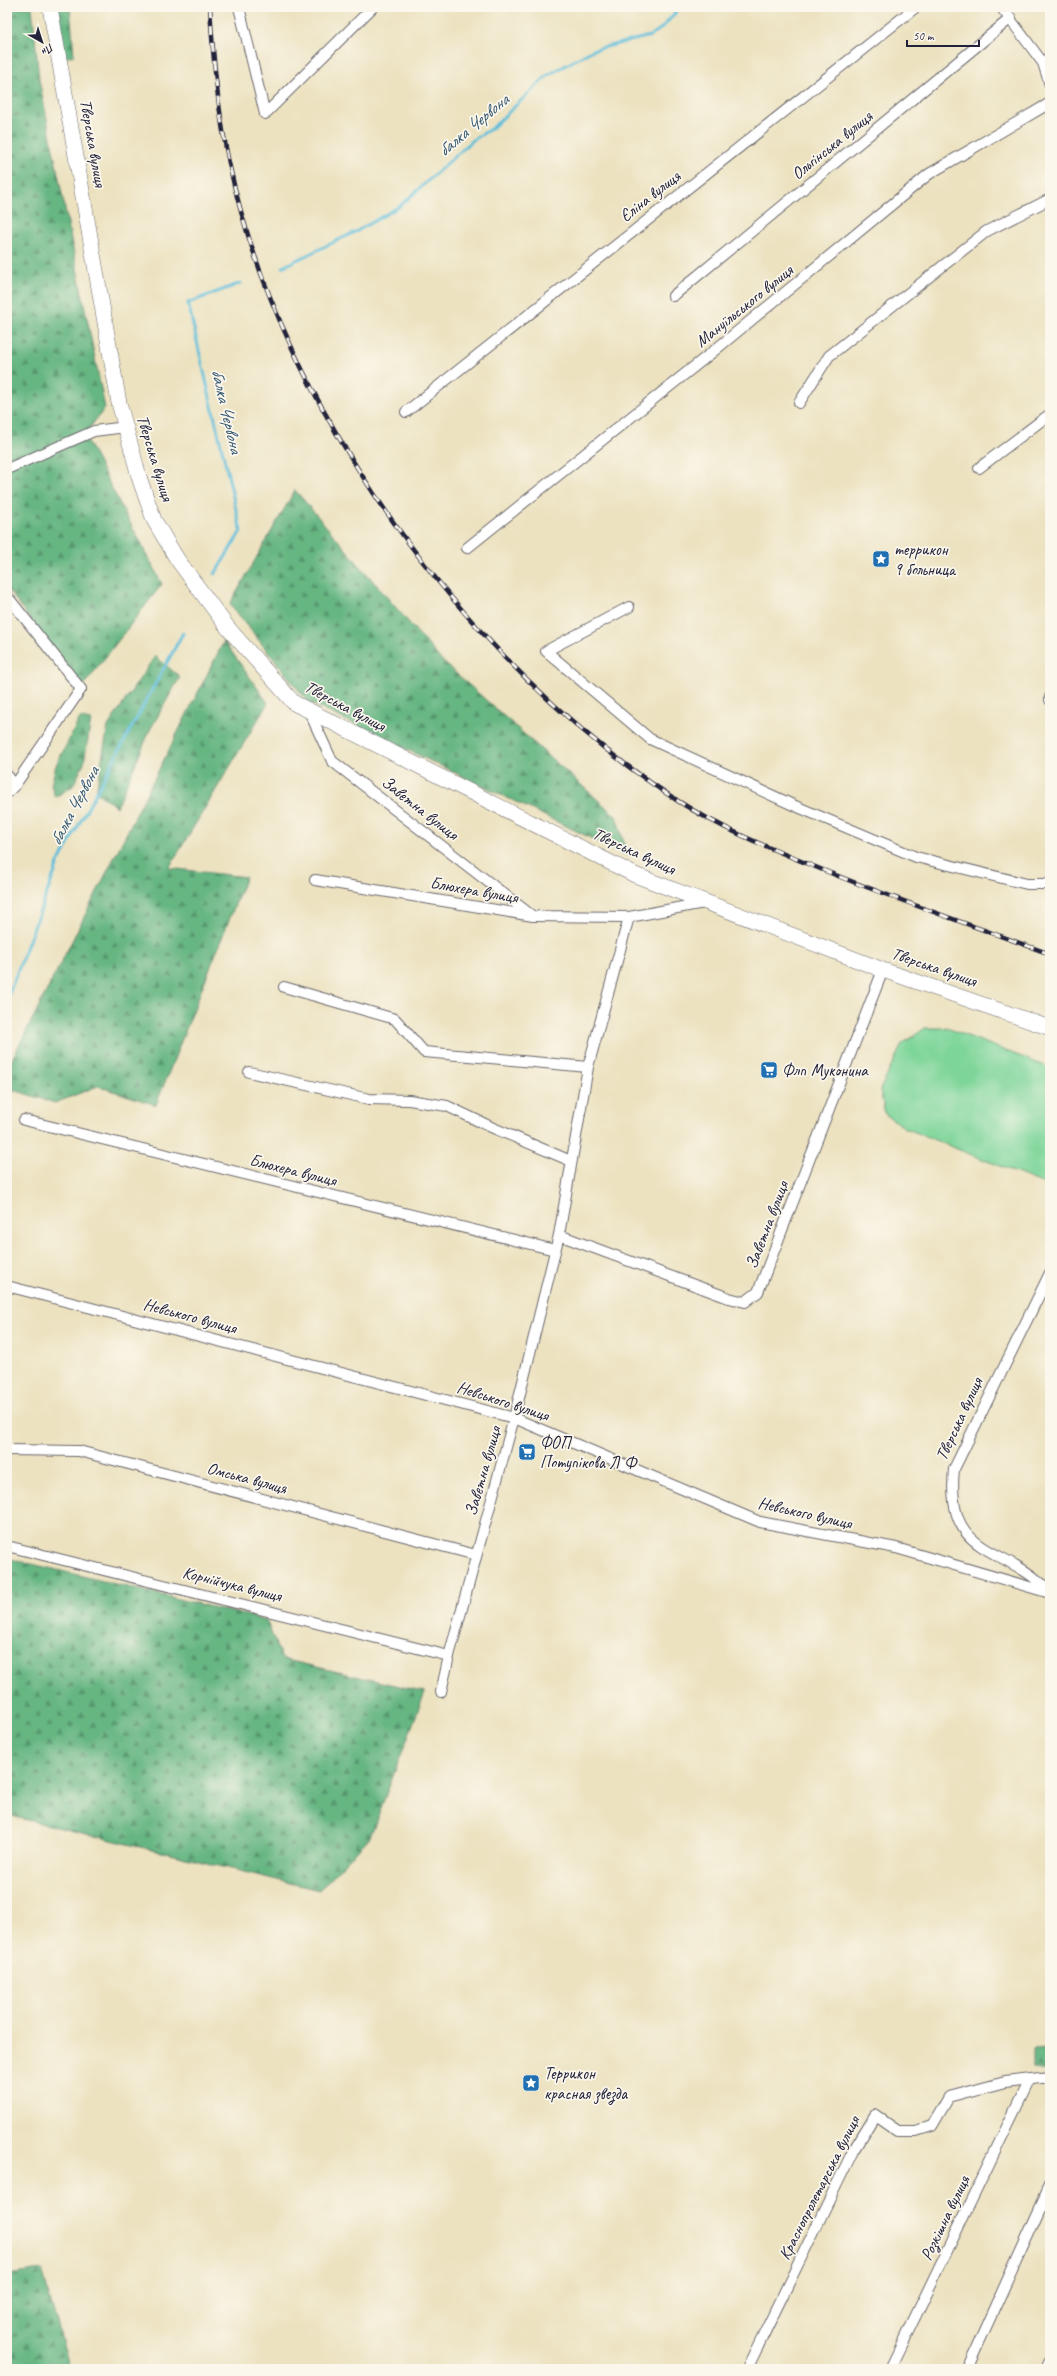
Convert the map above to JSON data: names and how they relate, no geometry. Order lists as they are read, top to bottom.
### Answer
{
  "streets": {
    "main road": ["Тверська вулиця"],
    "street": [
      "Ольгінська вулиця",
      "Єліна вулиця",
      "Мануїльського вулиця",
      "Заветна вулиця",
      "Блюхера вулиця",
      "Невського вулиця",
      "Омська вулиця",
      "Корнійчука вулиця",
      "Краснопролетарська вулиця",
      "Розкішна вулиця"
    ]
  },
  "crossings": [
    ["Тверська вулиця", "Заветна вулиця"],
    ["Тверська вулиця", "Невського вулиця"],
    ["Заветна вулиця", "Блюхера вулиця"],
    ["Заветна вулиця", "Невського вулиця"],
    ["Заветна вулиця", "Омська вулиця"],
    ["Заветна вулиця", "Корнійчука вулиця"],
    ["Краснопролетарська вулиця", "Розкішна вулиця"]
  ],
  "water": ["балка Червона"],
  "places": {
    "place": ["террикон 9 больница", "Террикон красная звезда"],
    "supermarket": ["Флп Муконина", "ФОП Потупікова Л Ф"]
  },
  "scale_bar": "50 m",
  "north": "bottom right"
}
